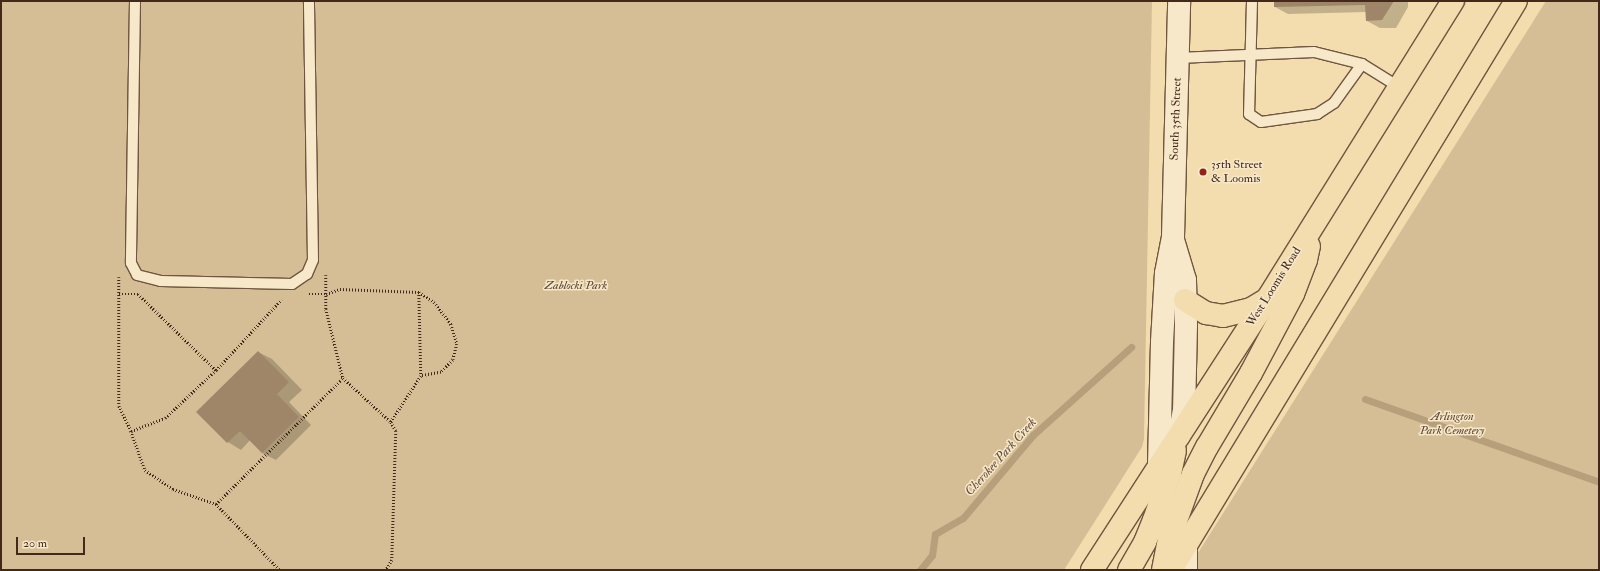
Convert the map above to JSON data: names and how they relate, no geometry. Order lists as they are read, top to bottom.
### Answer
{
  "streets": {
    "main road": ["South 35th Street", "West Loomis Road"]
  },
  "crossings": [
    ["South 35th Street", "West Loomis Road"]
  ],
  "water": ["Cherokee Park Creek"],
  "parks": ["Zablocki Park", "Arlington Park Cemetery"],
  "places": ["35th Street & Loomis"],
  "scale_bar": "20 m"
}
